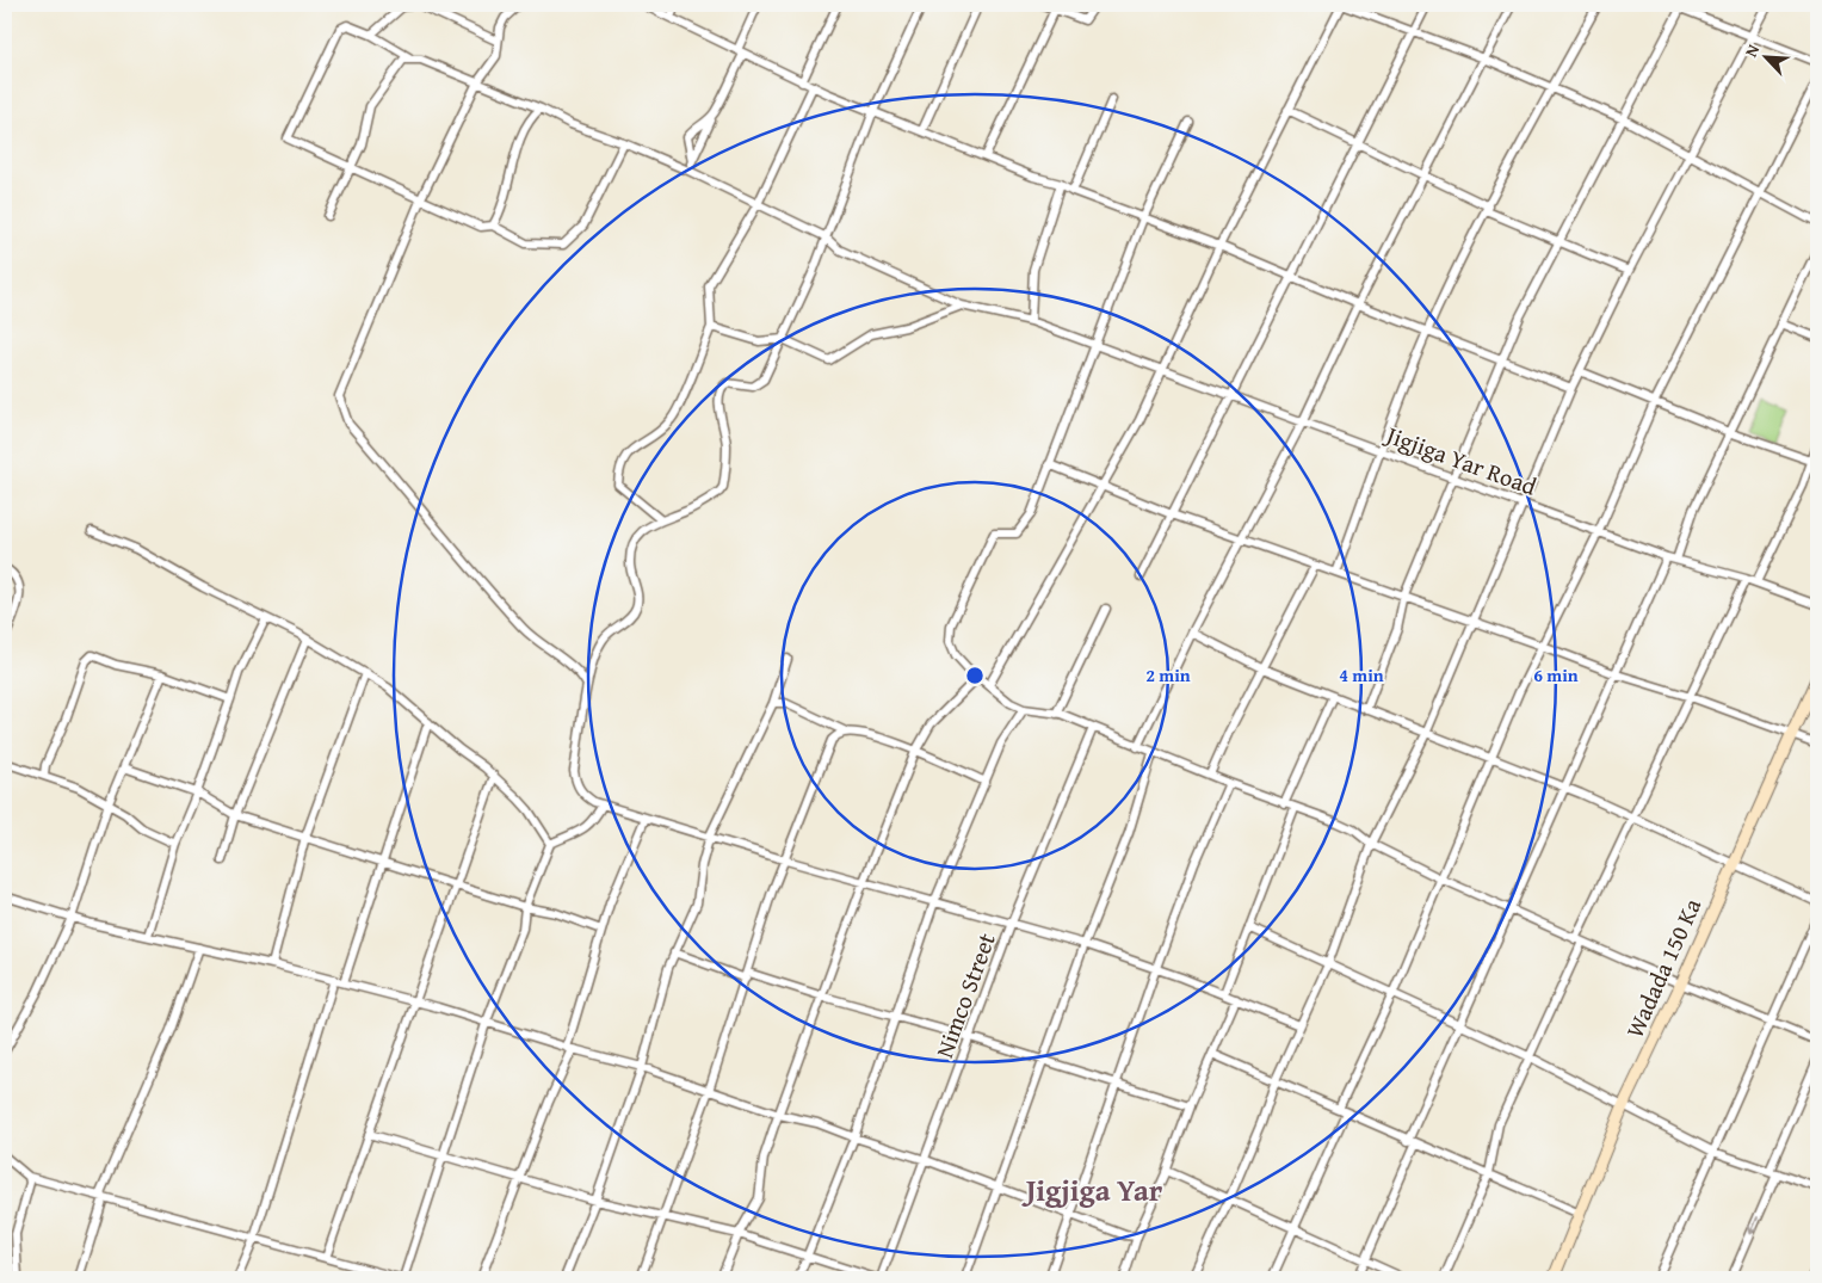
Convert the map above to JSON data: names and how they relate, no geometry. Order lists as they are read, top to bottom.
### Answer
{
  "streets": {
    "street": ["Jigjiga Yar Road", "Wadada 150 Ka", "Nimco Street"]
  },
  "districts": ["Jigjiga Yar"],
  "north": "top left",
  "rings": ["2 min", "4 min", "6 min"]
}
